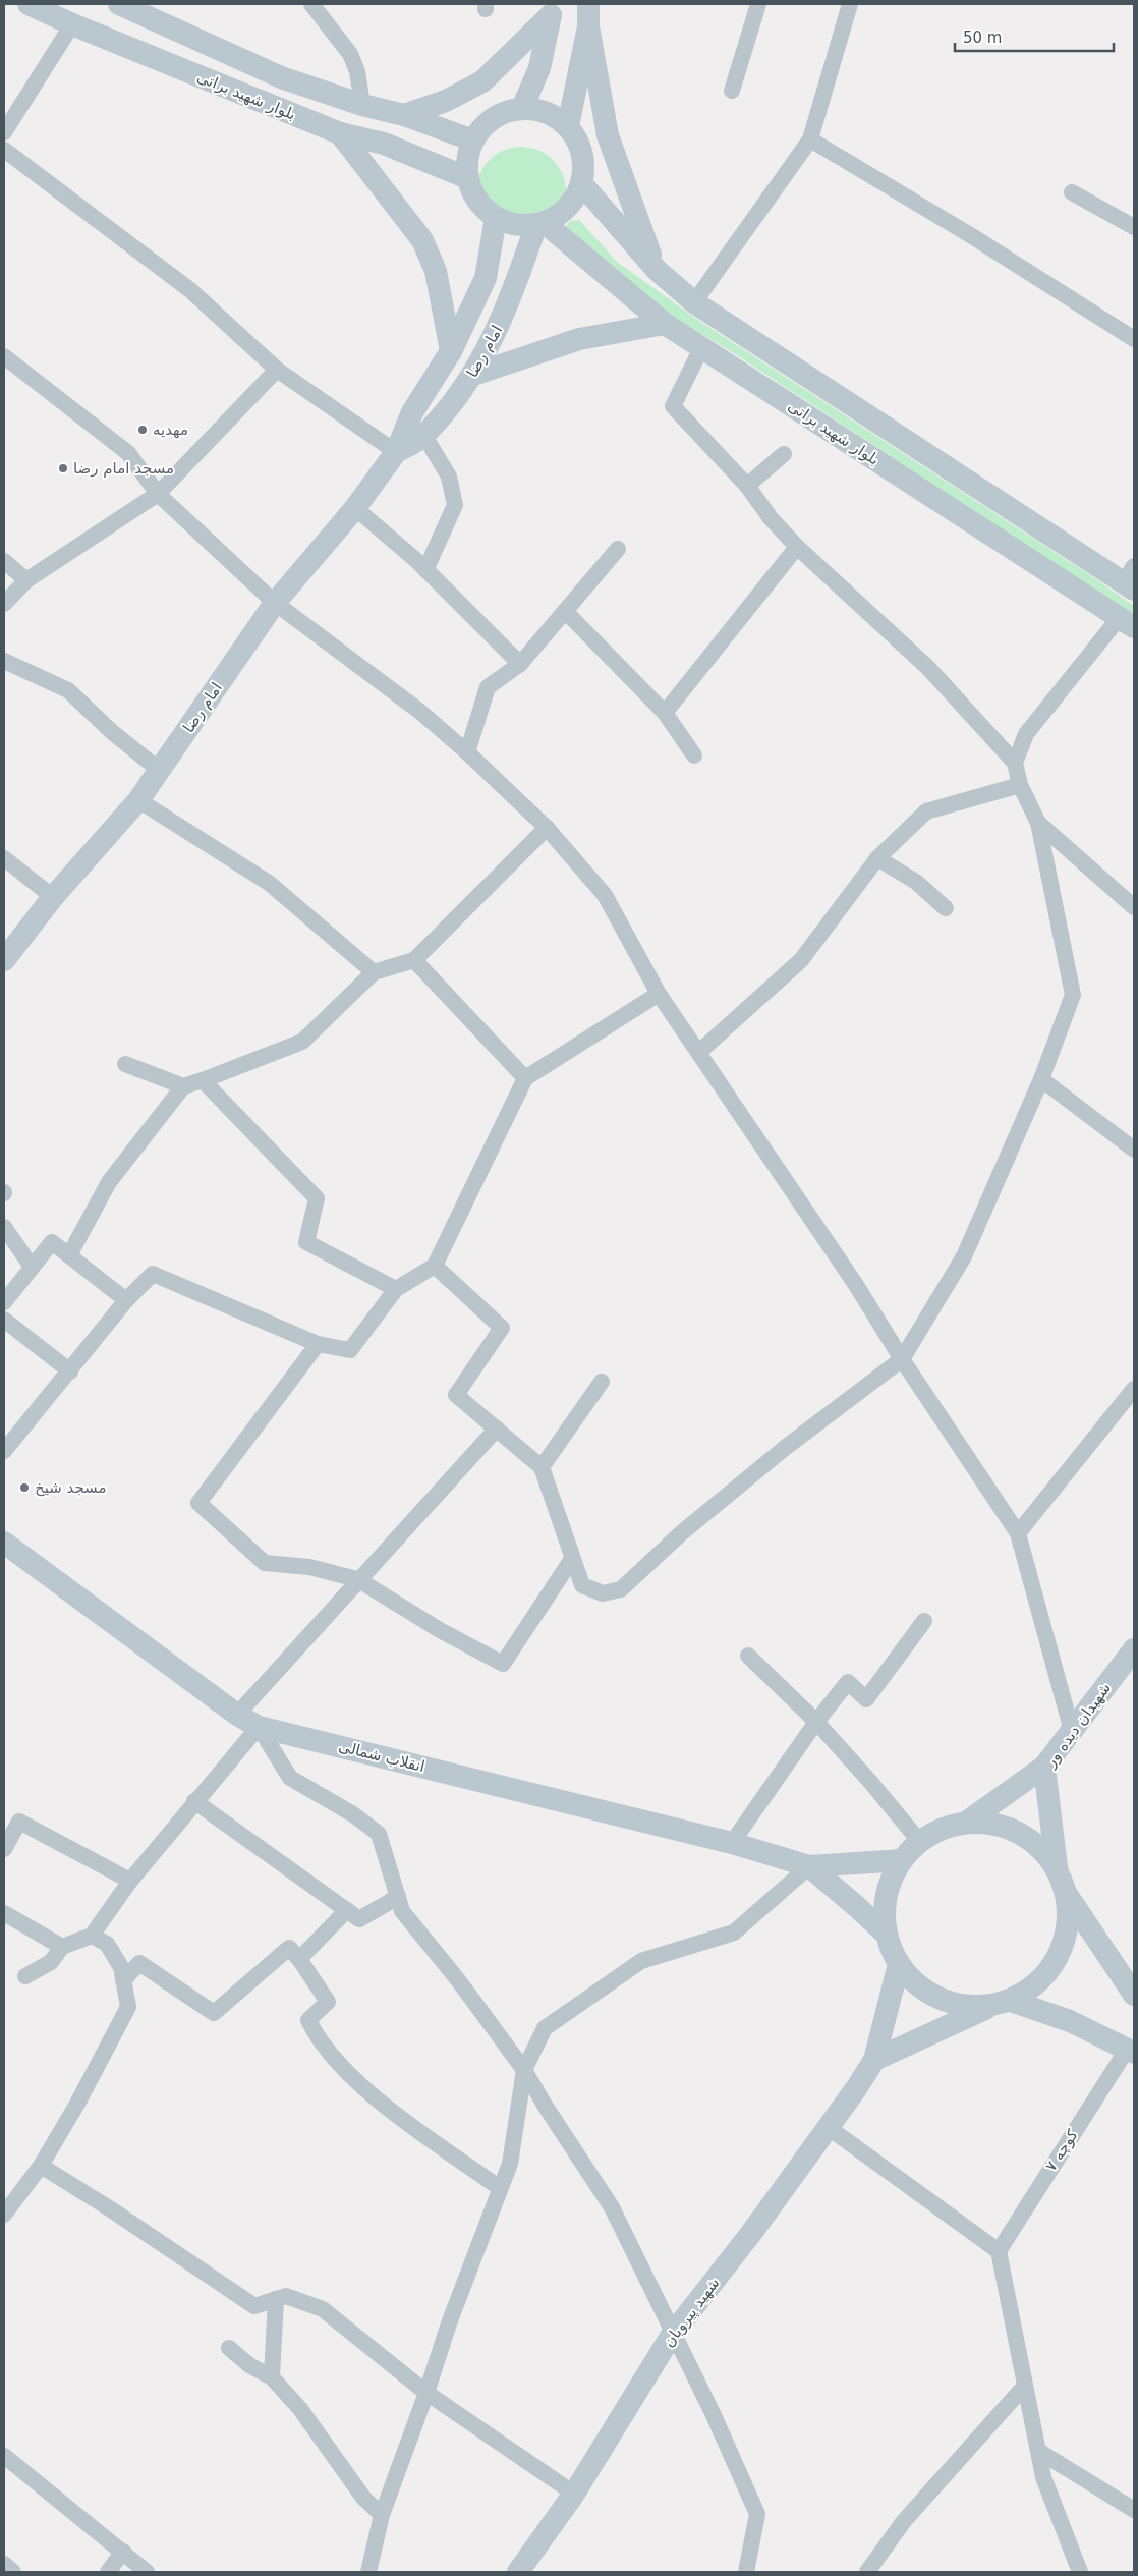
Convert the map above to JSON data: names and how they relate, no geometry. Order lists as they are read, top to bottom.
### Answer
{
  "streets": {
    "main road": [
      "بلوار شهید براتی",
      "امام رضا",
      "شهیدان دیده ور",
      "انقلاب شمالی",
      "شهید پیرویان"
    ],
    "street": ["کوچه ۷"]
  },
  "crossings": [
    ["بلوار شهید براتی", "امام رضا"]
  ],
  "places": ["مهدیه", "مسجد امام رضا", "مسجد شیخ"],
  "scale_bar": "50 m"
}
